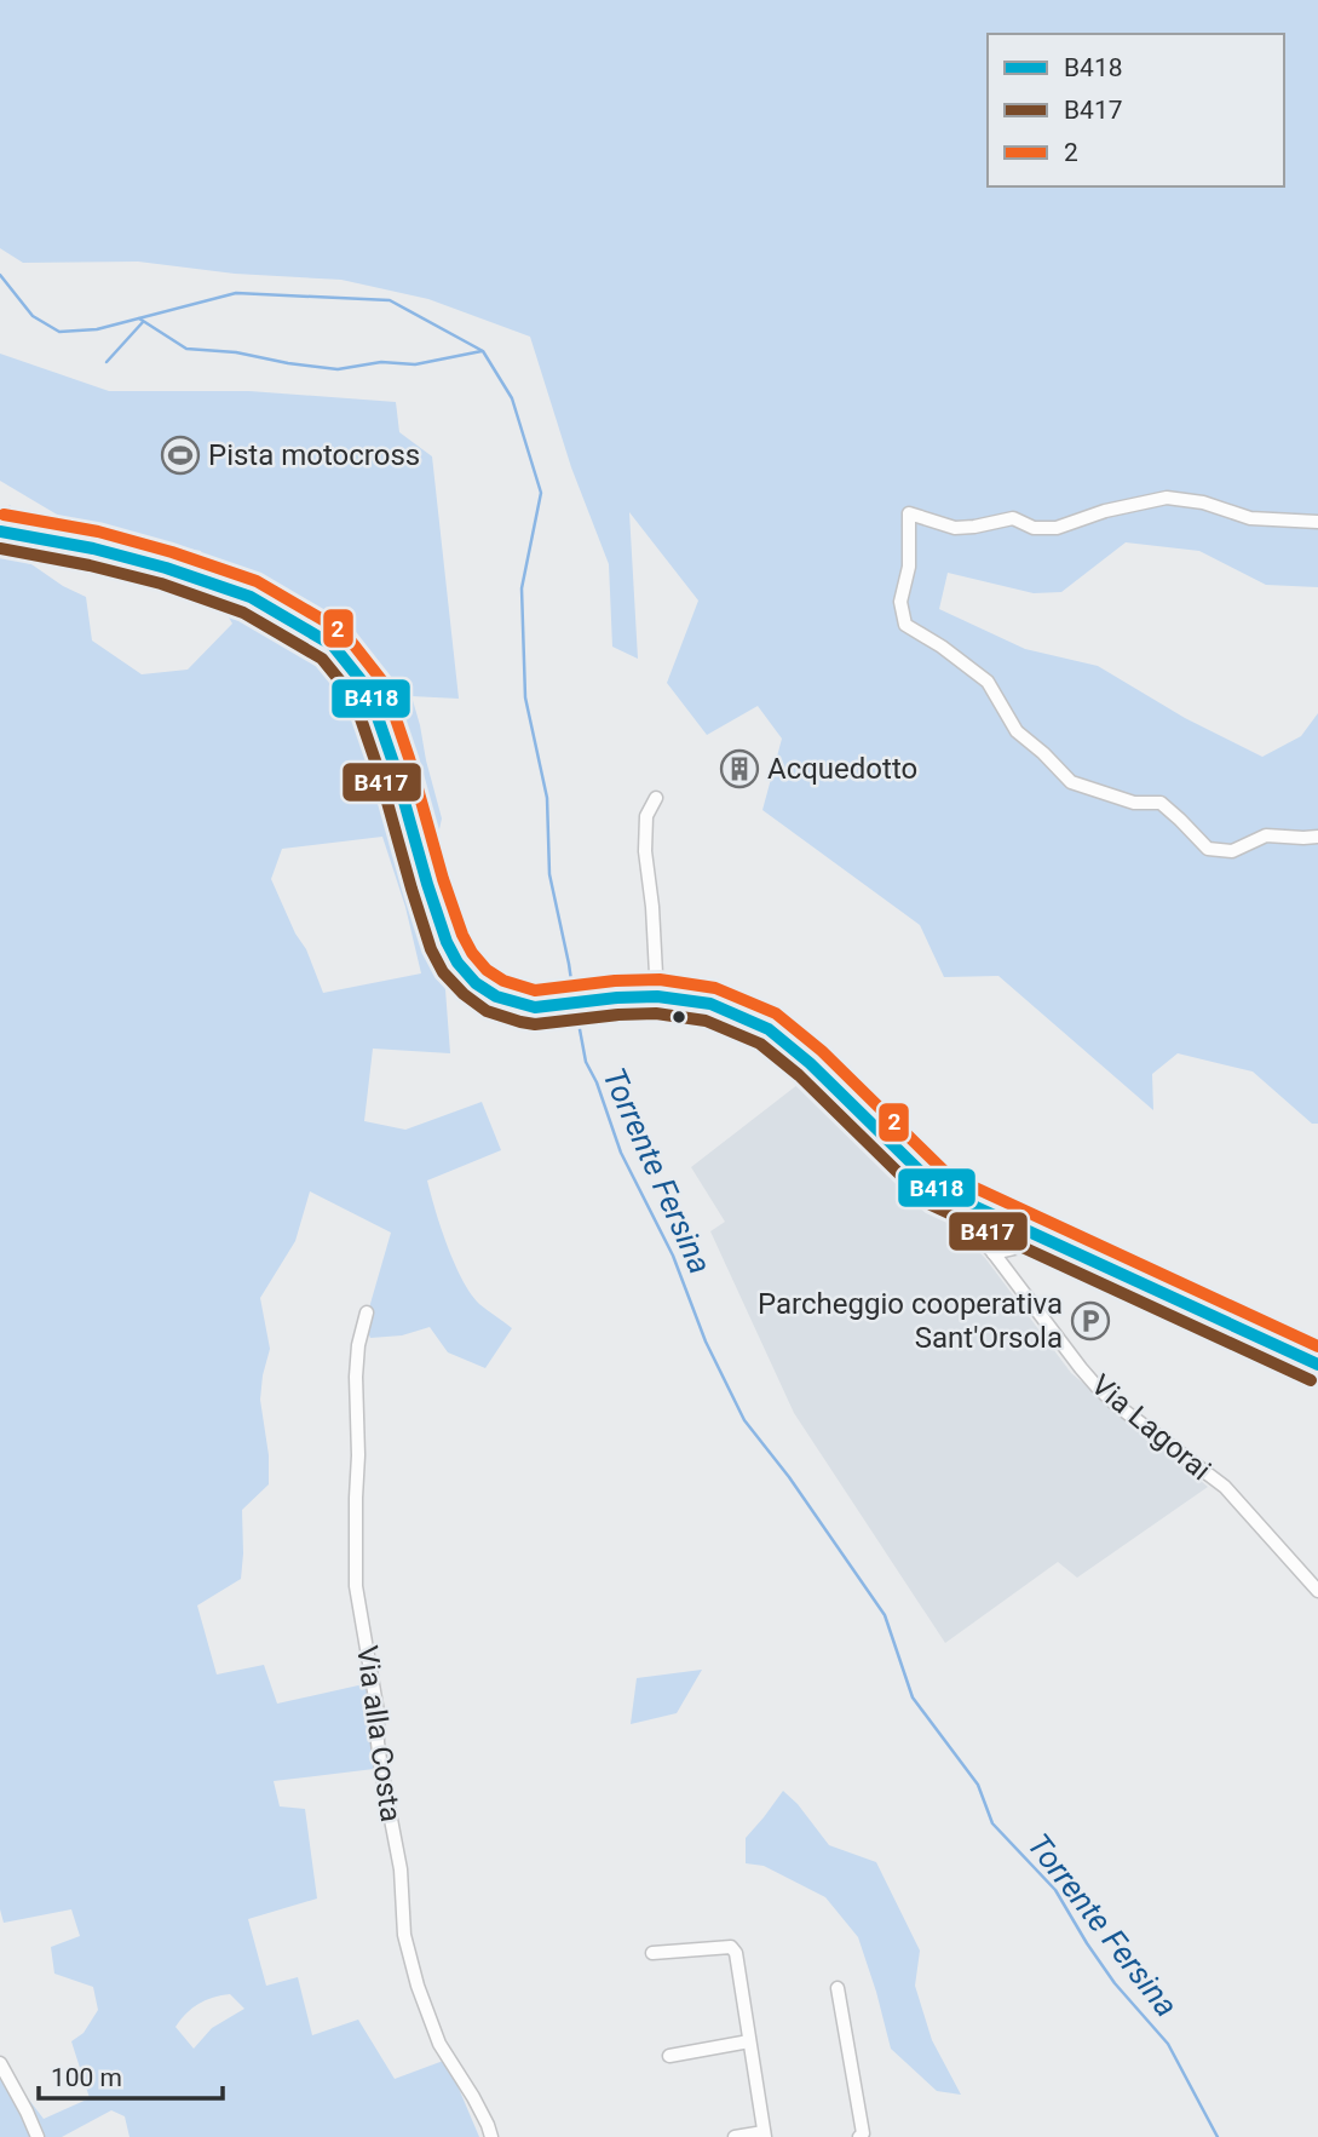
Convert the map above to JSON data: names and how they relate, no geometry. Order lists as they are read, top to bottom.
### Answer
{
  "streets": {
    "main road": ["Via Lagorai"],
    "street": ["Via alla Costa"]
  },
  "water": ["Torrente Fersina"],
  "places": {
    "sports": ["Pista motocross"],
    "building": ["Acquedotto"],
    "parking": ["Parcheggio cooperativa Sant'Orsola"]
  },
  "lines": ["transit line 2", "transit line B418", "transit line B417"],
  "legend": ["B418", "B417", "2"],
  "scale_bar": "100 m"
}
